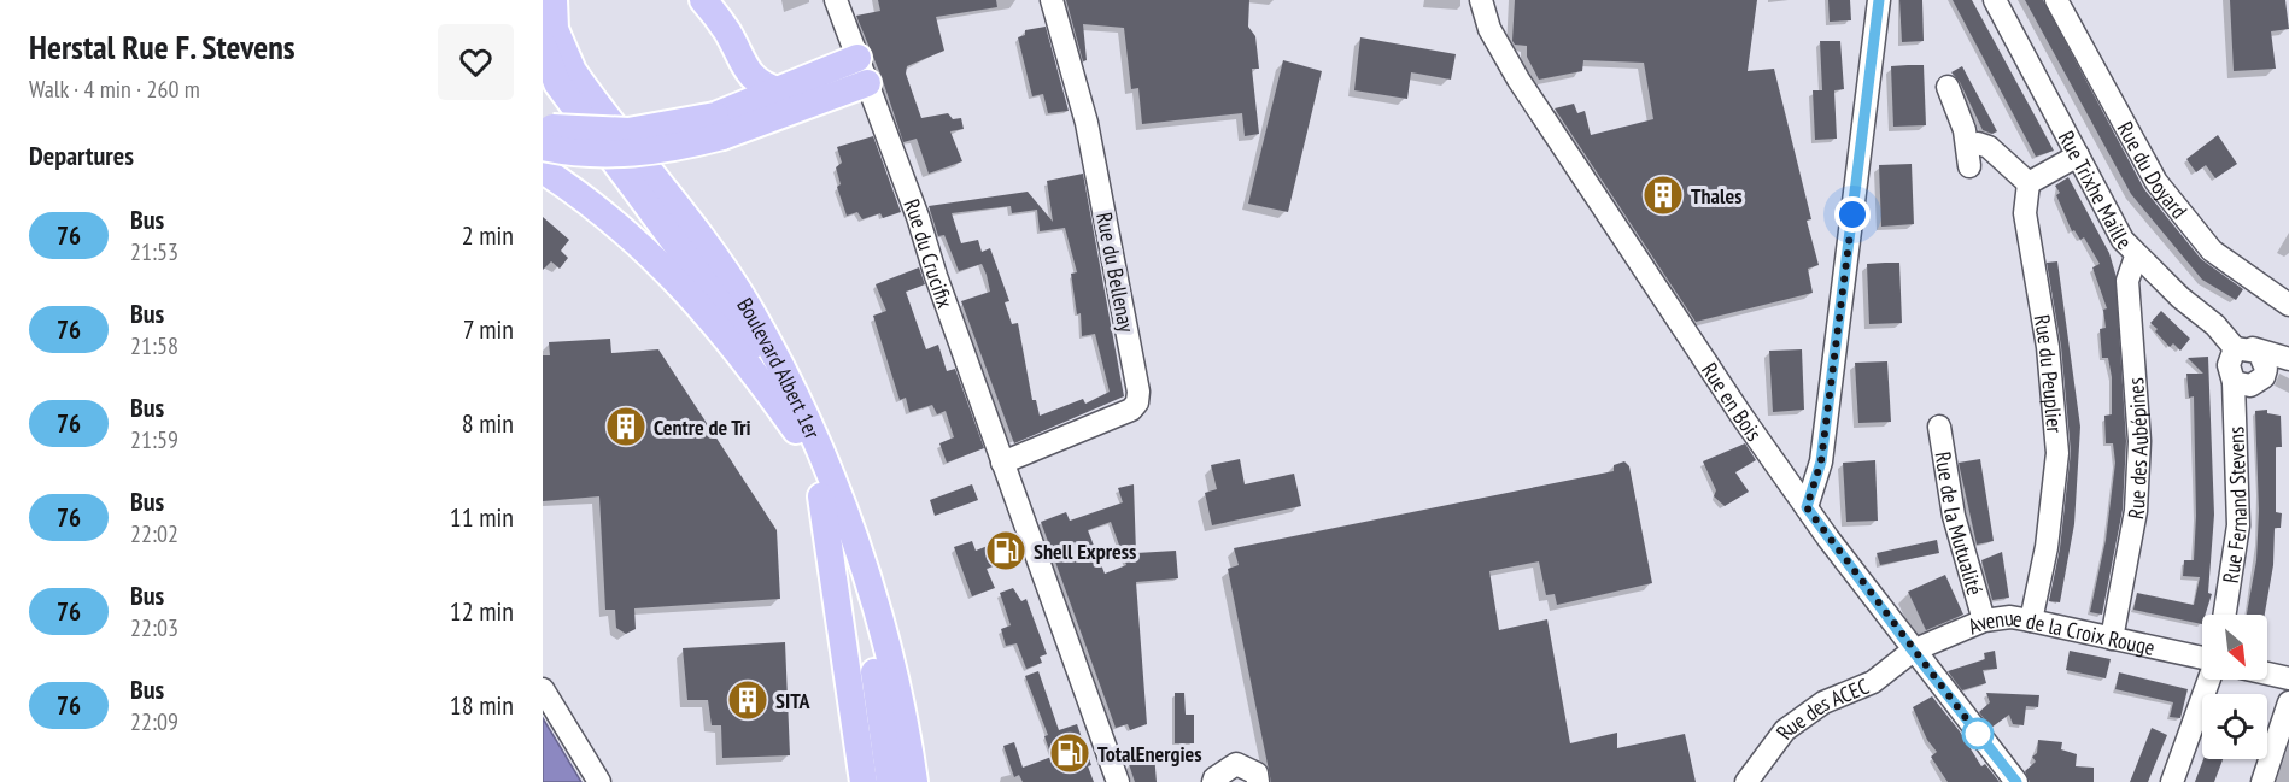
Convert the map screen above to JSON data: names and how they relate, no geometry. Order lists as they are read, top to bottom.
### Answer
{
  "streets": {
    "main road": ["Boulevard Albert 1er"],
    "street": [
      "Rue du Doyard",
      "Rue Trixhe Maille",
      "Rue du Crucifix",
      "Rue du Bellenay",
      "Rue du Peuplier",
      "Rue en Bois",
      "Rue des Aubépines",
      "Rue Fernand Stevens",
      "Rue de la Mutualité",
      "Avenue de la Croix Rouge",
      "Rue des ACEC"
    ]
  },
  "crossings": [
    ["Rue Trixhe Maille", "Rue des Aubépines"],
    ["Rue Trixhe Maille", "Rue Fernand Stevens"],
    ["Rue du Crucifix", "Rue du Bellenay"],
    ["Rue du Peuplier", "Avenue de la Croix Rouge"],
    ["Rue en Bois", "Avenue de la Croix Rouge"],
    ["Rue en Bois", "Rue des ACEC"],
    ["Rue des Aubépines", "Avenue de la Croix Rouge"],
    ["Rue de la Mutualité", "Avenue de la Croix Rouge"],
    ["Avenue de la Croix Rouge", "Rue des ACEC"]
  ],
  "places": {
    "building": ["Thales", "Centre de Tri", "SITA"],
    "fuel station": ["Shell Express", "TotalEnergies"]
  },
  "lines": ["bus line 76"],
  "north": "bottom right",
  "page": {
    "heading": [
      ["Herstal Rue F. Stevens", "Walk · 4 min · 260 m"],
      "Departures"
    ],
    "list": [
      {
        "mark": "76",
        "name": "Bus",
        "note": "21:53",
        "value": "2 min"
      },
      {
        "mark": "76",
        "name": "Bus",
        "note": "21:58",
        "value": "7 min"
      },
      {
        "mark": "76",
        "name": "Bus",
        "note": "21:59",
        "value": "8 min"
      },
      {
        "mark": "76",
        "name": "Bus",
        "note": "22:02",
        "value": "11 min"
      },
      {
        "mark": "76",
        "name": "Bus",
        "note": "22:03",
        "value": "12 min"
      },
      {
        "mark": "76",
        "name": "Bus",
        "note": "22:09",
        "value": "18 min"
      }
    ]
  }
}
